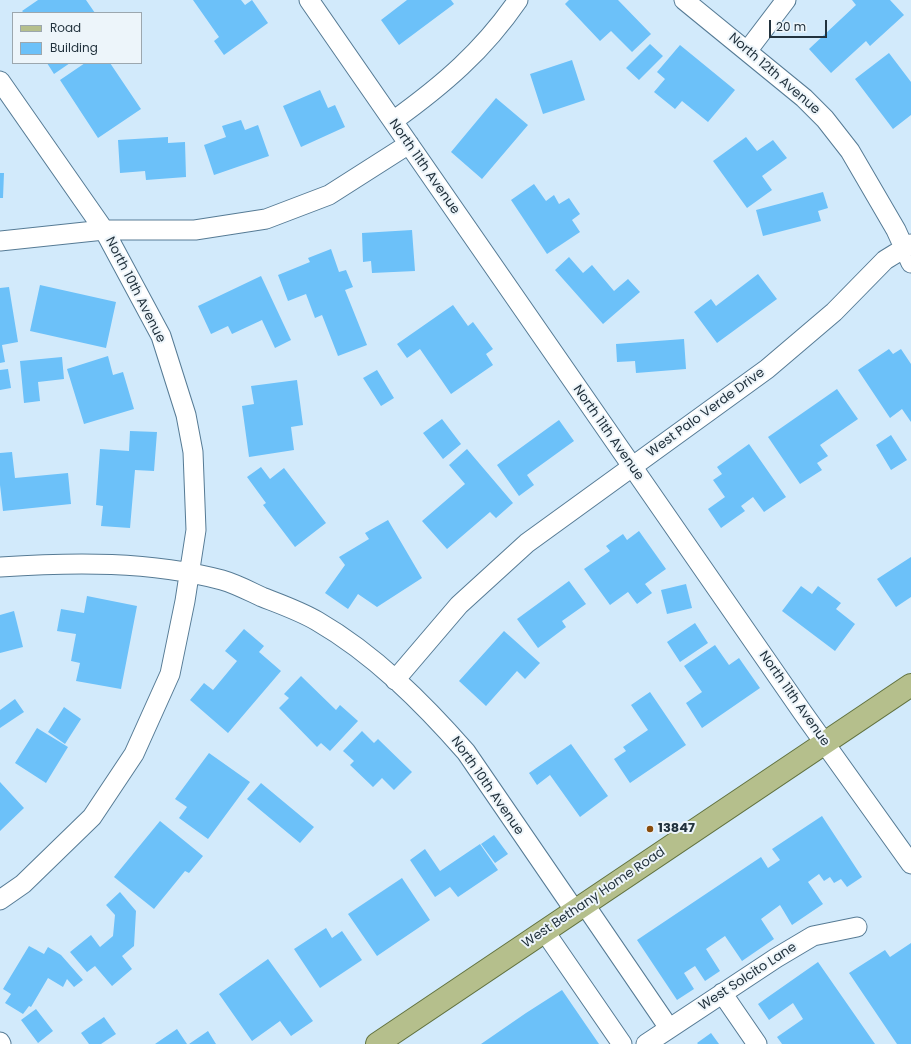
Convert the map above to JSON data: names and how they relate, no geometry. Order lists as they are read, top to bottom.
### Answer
{
  "streets": {
    "main road": ["West Bethany Home Road"],
    "street": [
      "North 12th Avenue",
      "North 11th Avenue",
      "North 10th Avenue",
      "West Palo Verde Drive",
      "West Solcito Lane"
    ]
  },
  "crossings": [
    ["North 12th Avenue", "West Palo Verde Drive"],
    ["North 11th Avenue", "West Palo Verde Drive"],
    ["North 11th Avenue", "West Bethany Home Road"],
    ["North 10th Avenue", "West Palo Verde Drive"],
    ["North 10th Avenue", "West Bethany Home Road"],
    ["North 10th Avenue", "West Solcito Lane"]
  ],
  "places": ["13847"],
  "legend": ["Road", "Building"],
  "scale_bar": "20 m"
}
